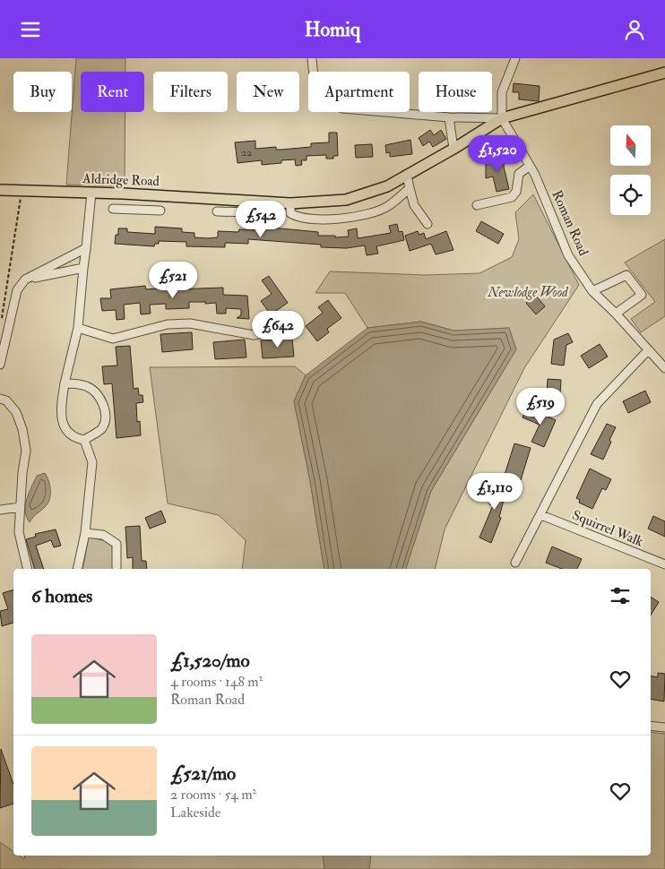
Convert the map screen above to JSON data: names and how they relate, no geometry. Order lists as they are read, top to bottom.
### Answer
{
  "streets": {
    "main road": ["Aldridge Road"],
    "street": ["Roman Road", "Squirrel Walk"]
  },
  "crossings": [
    ["Aldridge Road", "Roman Road"]
  ],
  "parks": ["Newlodge Wood"],
  "house_numbers": ["22"],
  "north": "top",
  "page": {
    "header": "Homiq",
    "chip": [
      "Buy",
      "Rent",
      "Filters",
      "New",
      "Apartment",
      "House"
    ],
    "price": [
      "£1,520",
      "£542",
      "£521",
      "£642",
      "£519",
      "£1,110"
    ],
    "heading": "6 homes",
    "list": [
      {
        "name": "£1,520/mo",
        "note": "4 rooms · 148 m² · Roman Road"
      },
      {
        "name": "£521/mo",
        "note": "2 rooms · 54 m² · Lakeside"
      }
    ]
  }
}
